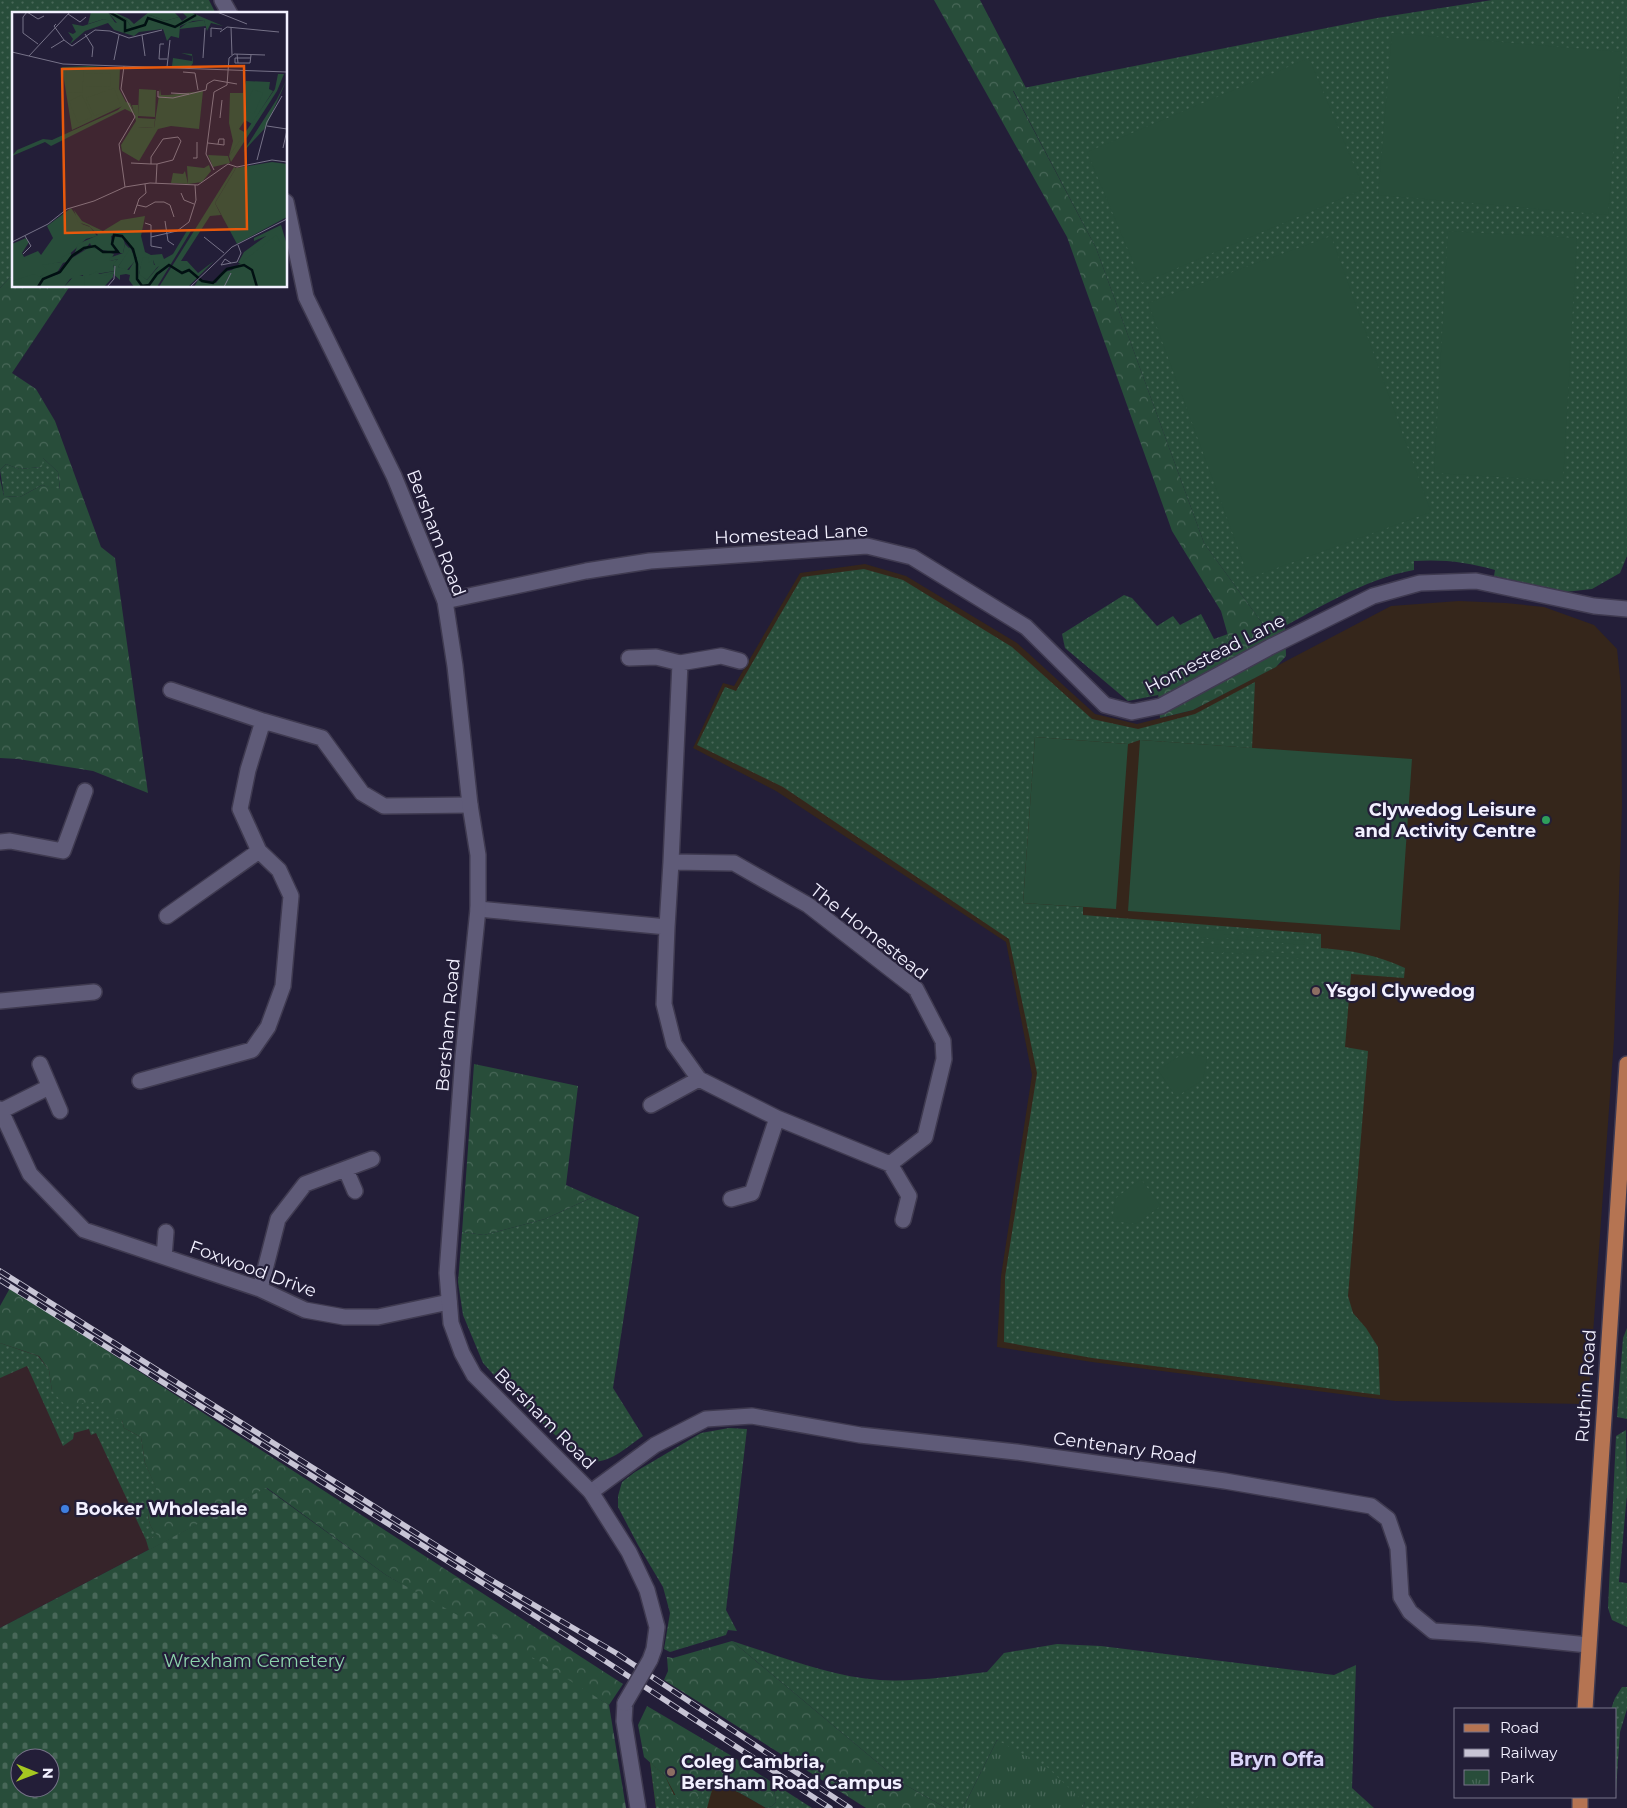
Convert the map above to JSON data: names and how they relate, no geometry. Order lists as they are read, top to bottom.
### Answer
{
  "streets": {
    "main road": ["Ruthin Road"],
    "street": [
      "Bersham Road",
      "Homestead Lane",
      "The Homestead",
      "Foxwood Drive",
      "Centenary Road"
    ]
  },
  "crossings": [
    ["Bersham Road", "Homestead Lane"],
    ["Bersham Road", "Foxwood Drive"],
    ["Bersham Road", "Centenary Road"],
    ["Ruthin Road", "Centenary Road"]
  ],
  "districts": ["Bryn Offa"],
  "parks": ["Wrexham Cemetery"],
  "places": [
    "Clywedog Leisure and Activity Centre",
    "Ysgol Clywedog",
    "Booker Wholesale",
    "Coleg Cambria, Bersham Road Campus"
  ],
  "legend": ["Road", "Railway", "Park"],
  "north": "right"
}
